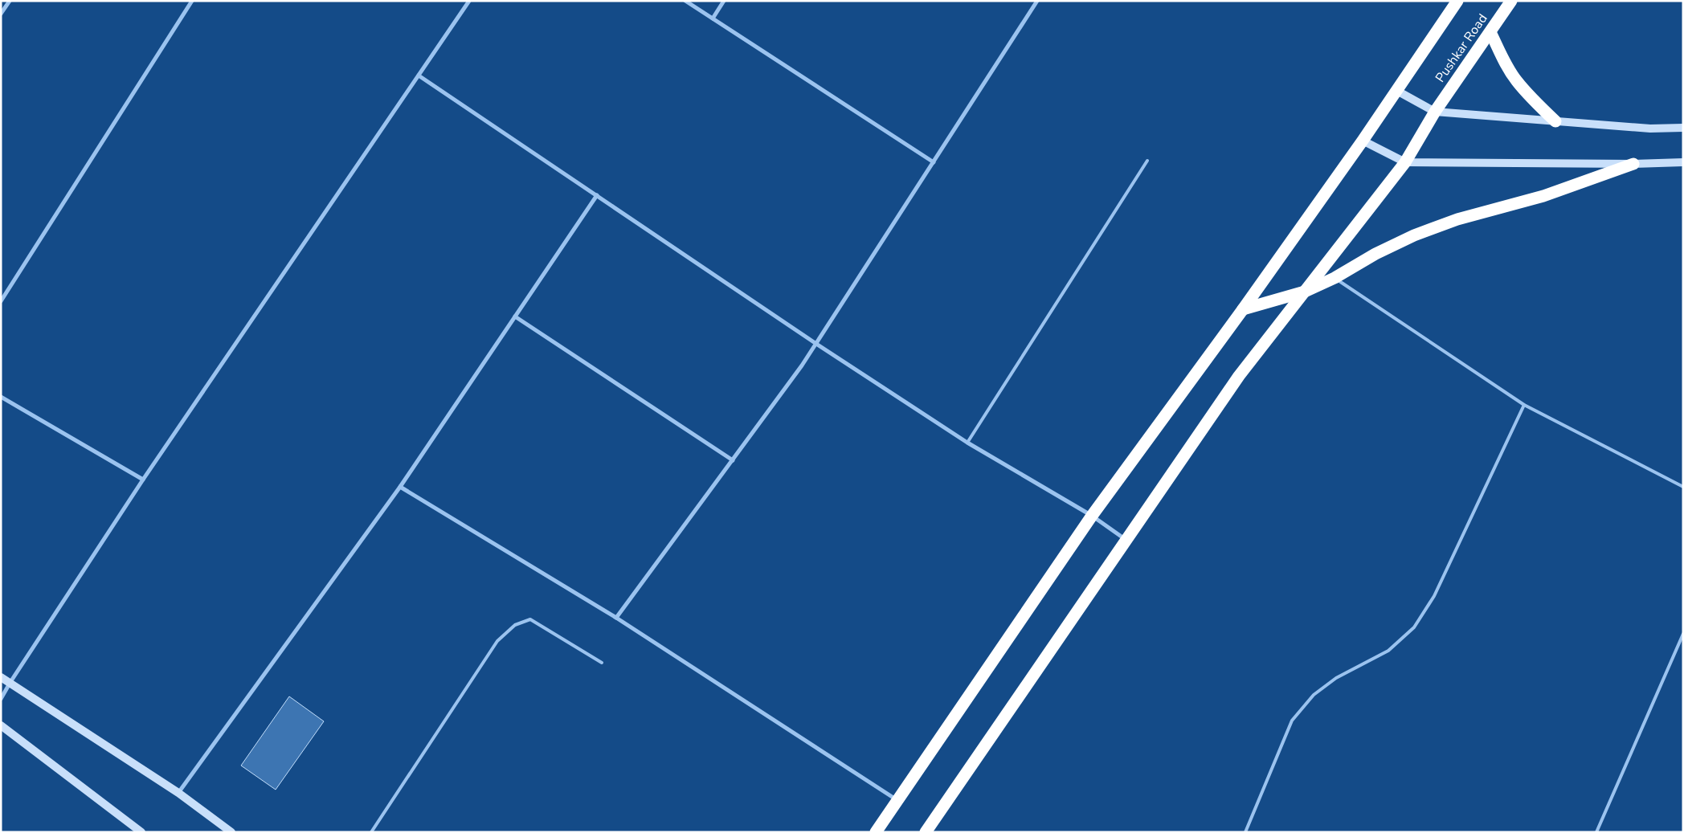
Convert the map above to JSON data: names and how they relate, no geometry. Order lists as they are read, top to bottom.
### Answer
{
  "streets": {
    "highway": ["Pushkar Road"]
  }
}
